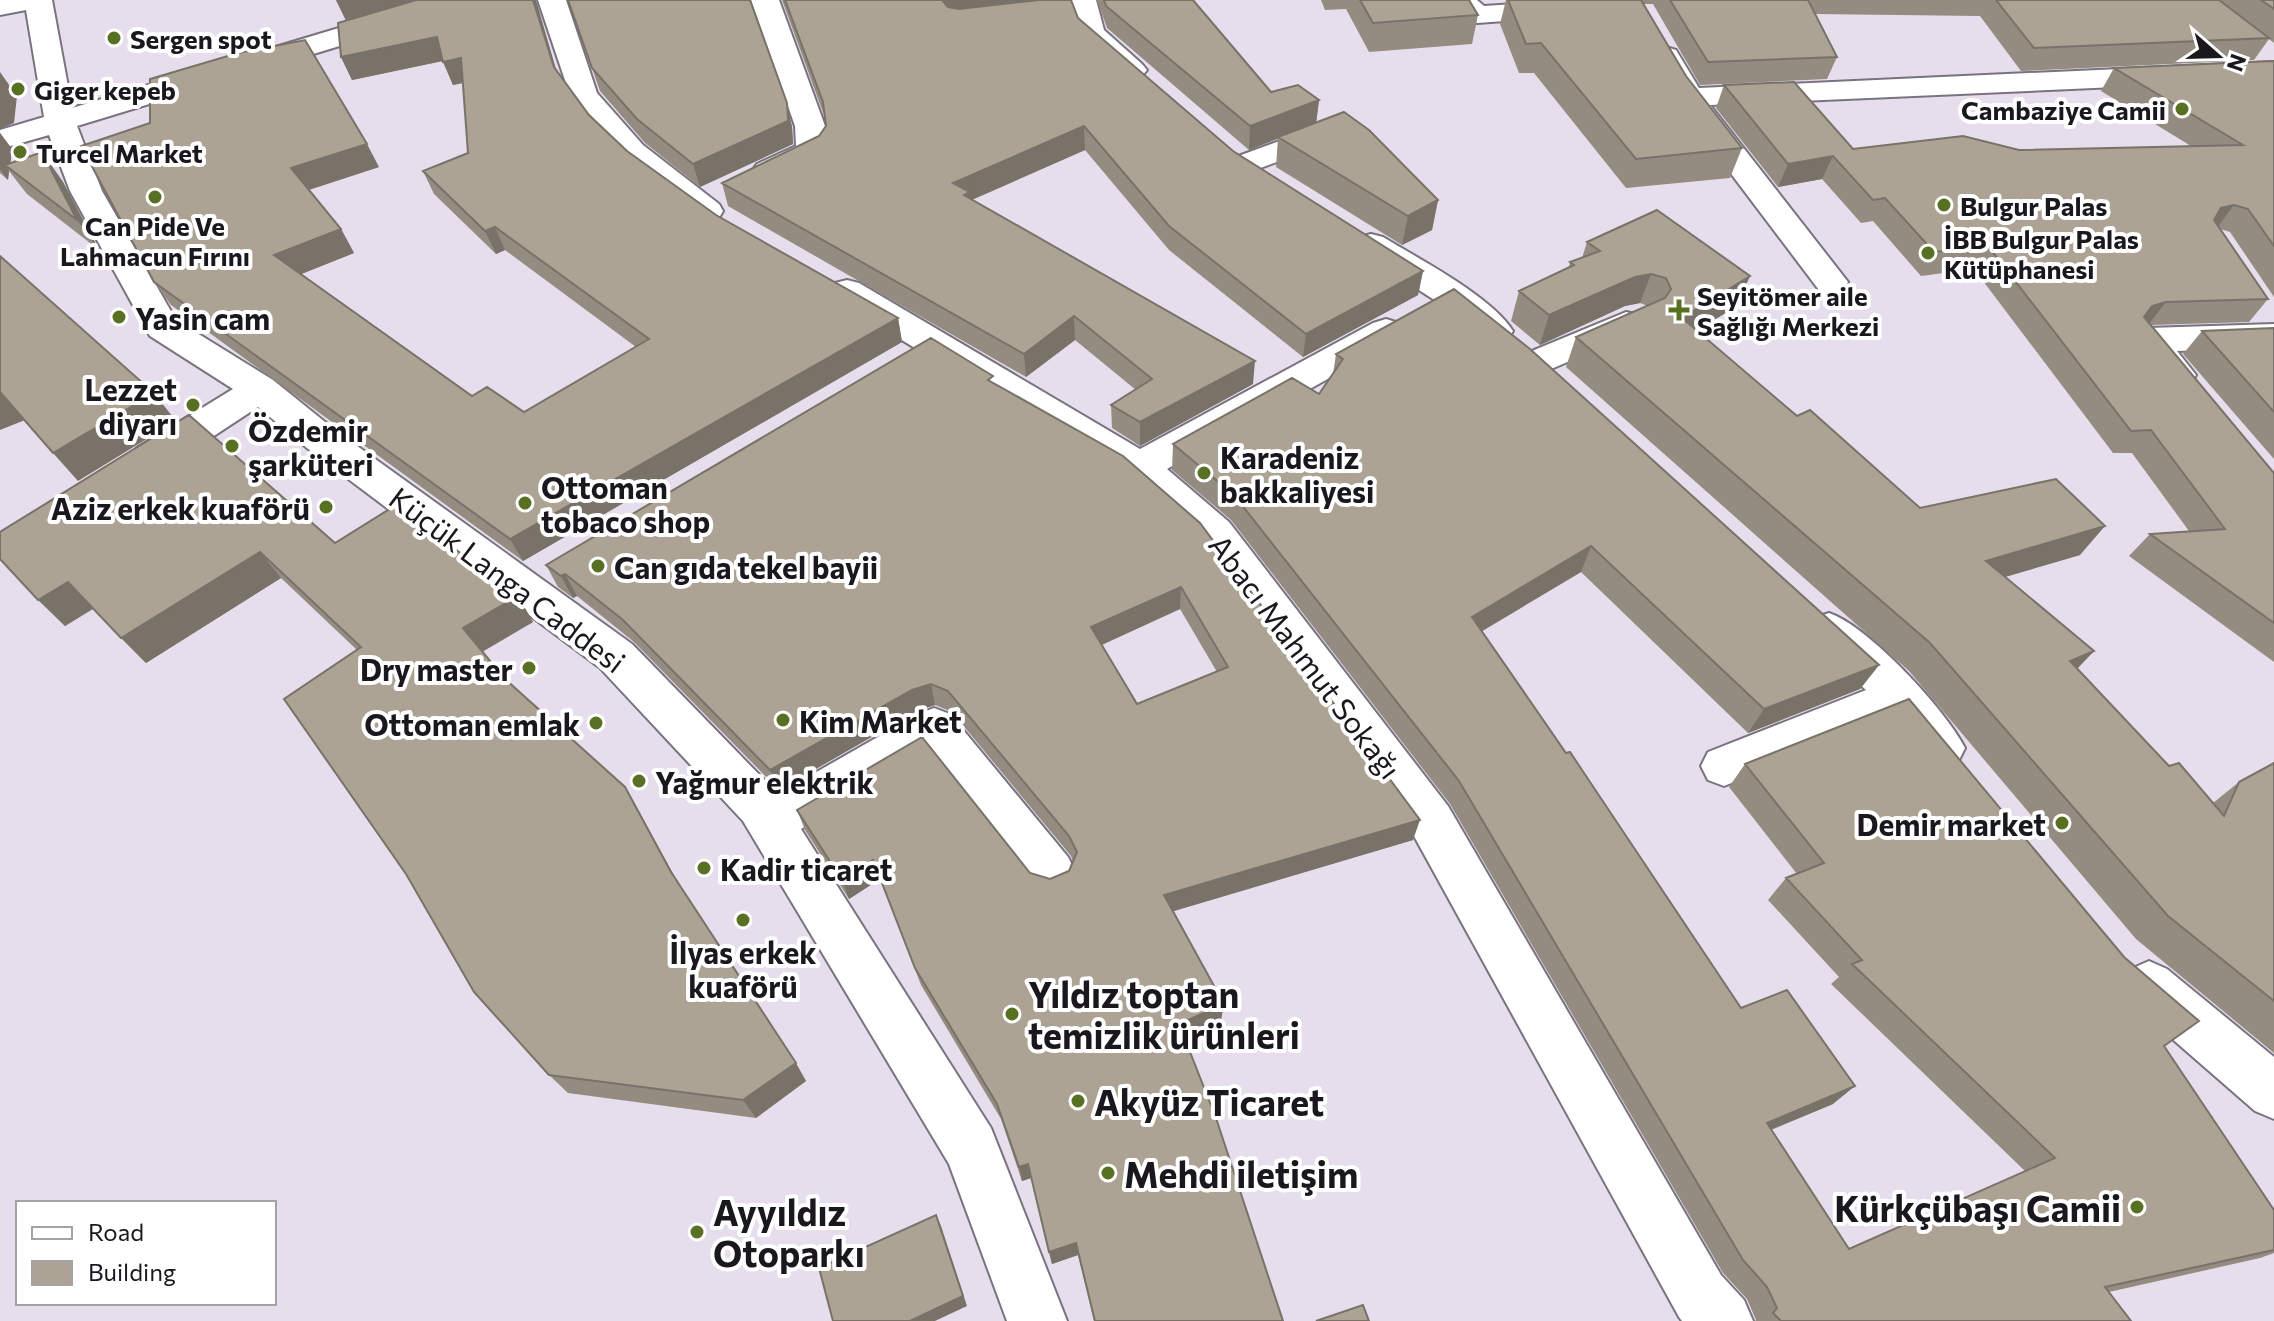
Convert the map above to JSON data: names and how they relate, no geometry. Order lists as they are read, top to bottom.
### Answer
{
  "streets": {
    "street": ["Küçük Langa Caddesi", "Abacı Mahmut Sokağı"]
  },
  "places": {
    "other": [
      "Sergen spot",
      "Giger kepeb",
      "Cambaziye Camii",
      "Turcel Market",
      "Can Pide Ve Lahmacun Fırını",
      "Bulgur Palas",
      "İBB Bulgur Palas Kütüphanesi",
      "Yasin cam",
      "Lezzet diyarı",
      "Özdemir şarküteri",
      "Karadeniz bakkaliyesi",
      "Ottoman tobaco shop",
      "Aziz erkek kuaförü",
      "Can gıda tekel bayii",
      "Dry master",
      "Kim Market",
      "Ottoman emlak",
      "Yağmur elektrik",
      "Demir market",
      "Kadir ticaret",
      "İlyas erkek kuaförü",
      "Yıldız toptan temizlik ürünleri",
      "Akyüz Ticaret",
      "Mehdi iletişim",
      "Kürkçübaşı Camii",
      "Ayyıldız Otoparkı"
    ],
    "health": ["Seyitömer aile Sağlığı Merkezi"]
  },
  "legend": ["Road", "Building"],
  "north": "right"
}
